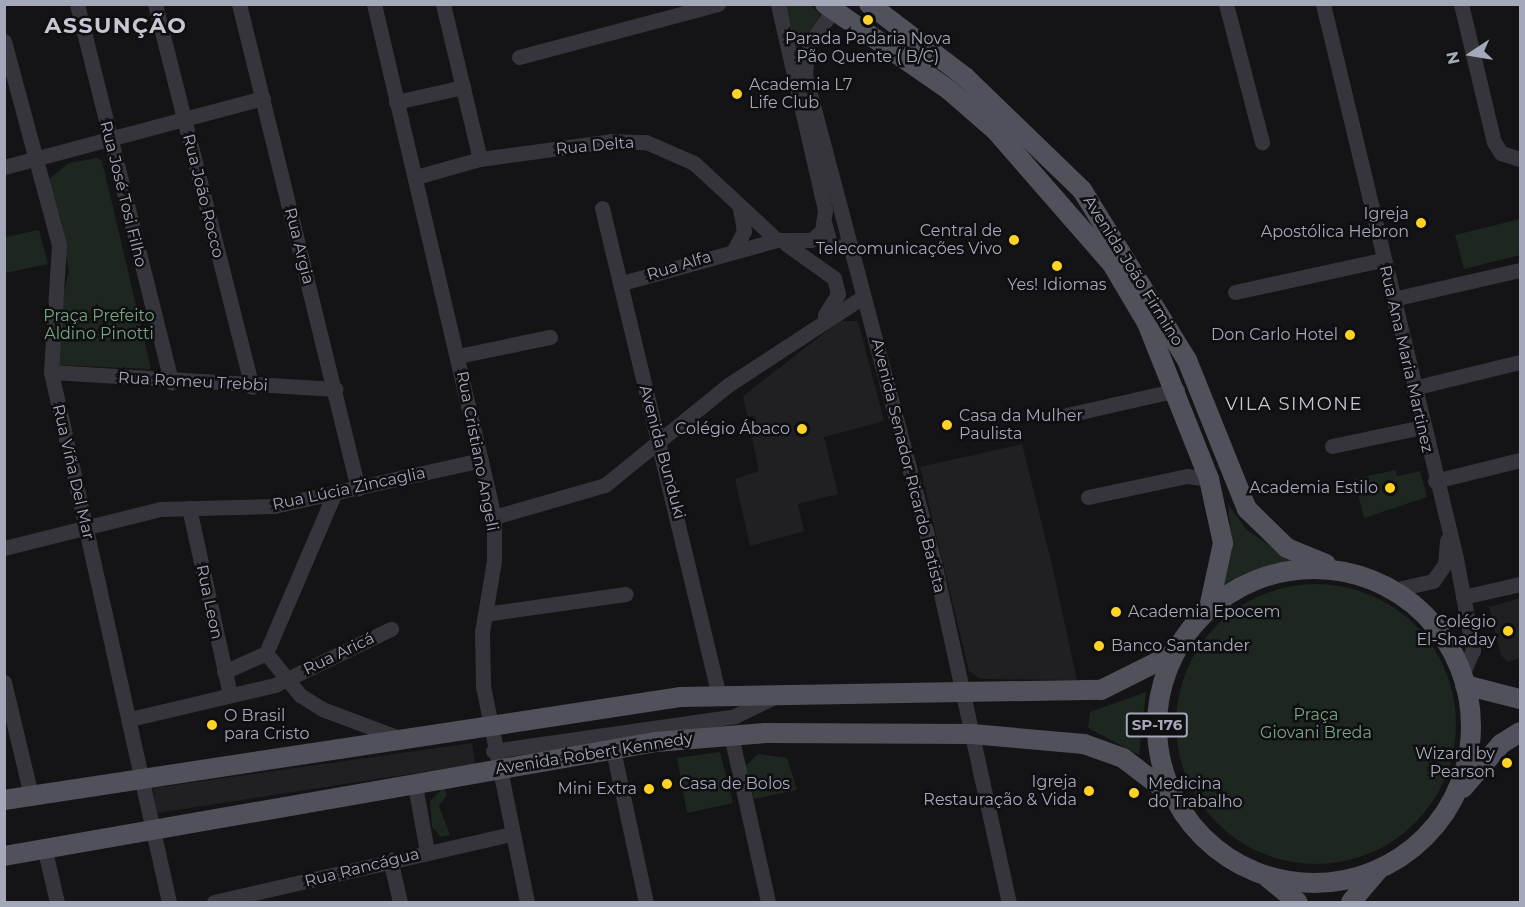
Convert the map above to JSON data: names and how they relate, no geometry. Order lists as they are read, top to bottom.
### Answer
{
  "streets": {
    "main road": ["Avenida João Firmino", "SP-176", "Avenida Robert Kennedy"],
    "street": [
      "Rua Delta",
      "Rua José Tosi Filho",
      "Rua João Rocco",
      "Rua Argia",
      "Rua Alfa",
      "Rua Ana Maria Martinez",
      "Rua Romeu Trebbi",
      "Rua Cristiano Angeli",
      "Avenida Bunduki",
      "Avenida Senador Ricardo Batista",
      "Rua Viña Del Mar",
      "Rua Lúcia Zincaglia",
      "Rua Leon",
      "Rua Aricá",
      "Rua Rancágua"
    ]
  },
  "crossings": [
    ["Rua Delta", "Rua Alfa"],
    ["Rua Delta", "Rua Cristiano Angeli"],
    ["Rua José Tosi Filho", "Rua Romeu Trebbi"],
    ["Rua João Rocco", "Rua Romeu Trebbi"],
    ["Rua Argia", "Rua Romeu Trebbi"],
    ["Rua Argia", "Rua Lúcia Zincaglia"],
    ["Rua Alfa", "Avenida Bunduki"],
    ["Avenida João Firmino", "Avenida Senador Ricardo Batista"],
    ["Avenida João Firmino", "SP-176"],
    ["Rua Ana Maria Martinez", "SP-176"],
    ["Rua Romeu Trebbi", "Rua Viña Del Mar"],
    ["Rua Cristiano Angeli", "Rua Lúcia Zincaglia"],
    ["Rua Cristiano Angeli", "Avenida Robert Kennedy"],
    ["Rua Cristiano Angeli", "Rua Rancágua"],
    ["Avenida Bunduki", "Avenida Robert Kennedy"],
    ["Avenida Senador Ricardo Batista", "Avenida Robert Kennedy"],
    ["Rua Viña Del Mar", "Rua Lúcia Zincaglia"],
    ["Rua Viña Del Mar", "Rua Aricá"],
    ["Rua Viña Del Mar", "Avenida Robert Kennedy"],
    ["Rua Lúcia Zincaglia", "Rua Leon"],
    ["Rua Leon", "Rua Aricá"],
    ["SP-176", "Avenida Robert Kennedy"]
  ],
  "districts": ["ASSUNÇÃO", "VILA SIMONE"],
  "parks": ["Praça Prefeito Aldino Pinotti", "Praça Giovani Breda"],
  "places": [
    "Parada Padaria Nova Pão Quente ( B/C)",
    "Academia L7 Life Club",
    "Igreja Apostólica Hebron",
    "Central de Telecomunicações Vivo",
    "Yes! Idiomas",
    "Don Carlo Hotel",
    "Casa da Mulher Paulista",
    "Colégio Ábaco",
    "Academia Estilo",
    "Academia Epocem",
    "Colégio El-Shaday",
    "Banco Santander",
    "O Brasil para Cristo",
    "Wizard by Pearson",
    "Casa de Bolos",
    "Mini Extra",
    "Igreja Restauração & Vida",
    "Medicina do Trabalho"
  ],
  "north": "left"
}
